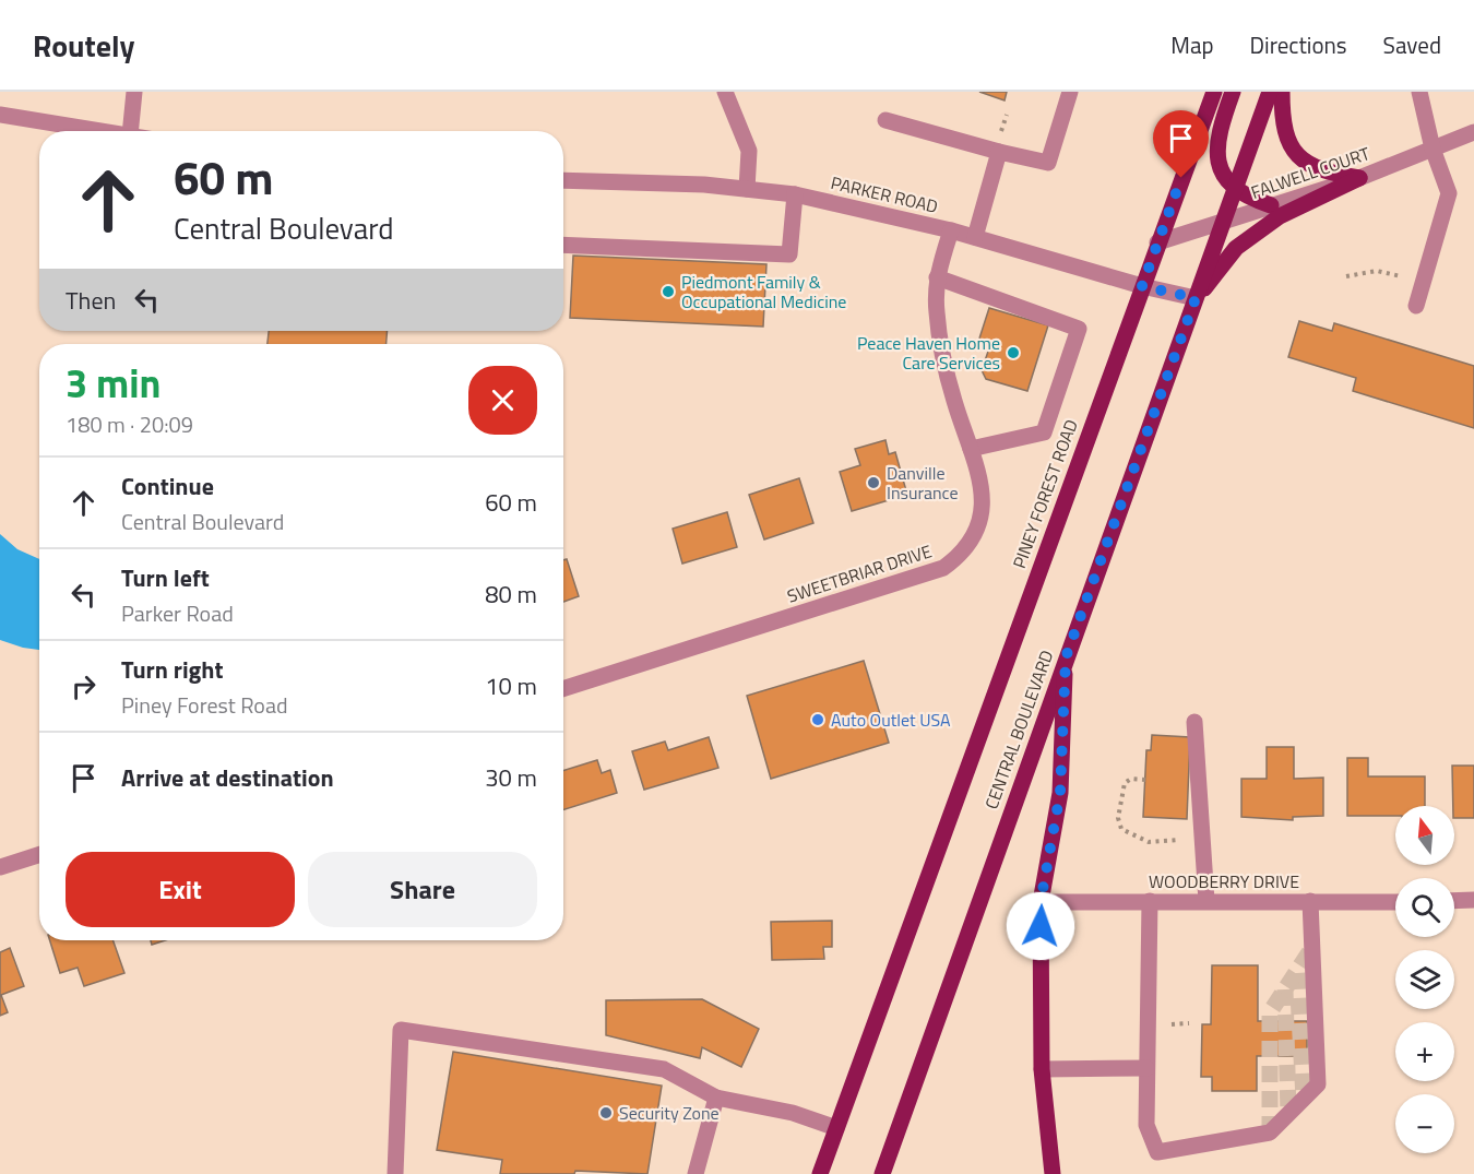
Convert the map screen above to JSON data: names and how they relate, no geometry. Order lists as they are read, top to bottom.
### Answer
{
  "streets": {
    "main road": ["PINEY FOREST ROAD", "CENTRAL BOULEVARD"],
    "street": [
      "FALWELL COURT",
      "PARKER ROAD",
      "SWEETBRIAR DRIVE",
      "WOODBERRY DRIVE"
    ]
  },
  "crossings": [
    ["FALWELL COURT", "PINEY FOREST ROAD"],
    ["PARKER ROAD", "PINEY FOREST ROAD"],
    ["PARKER ROAD", "SWEETBRIAR DRIVE"],
    ["PARKER ROAD", "CENTRAL BOULEVARD"]
  ],
  "places": [
    "Piedmont Family & Occupational Medicine",
    "Peace Haven Home Care Services",
    "Danville Insurance",
    "Auto Outlet USA",
    "Security Zone"
  ],
  "north": "top",
  "page": {
    "header": "Routely",
    "nav": ["Map", "Directions", "Saved"],
    "turn": ["60 m", "Central Boulevard"],
    "then": "Then",
    "heading": ["3 min", "180 m · 20:09"],
    "list": [
      {
        "name": "Continue",
        "note": "Central Boulevard",
        "value": "60 m"
      },
      {
        "name": "Turn left",
        "note": "Parker Road",
        "value": "80 m"
      },
      {
        "name": "Turn right",
        "note": "Piney Forest Road",
        "value": "10 m"
      },
      {
        "name": "Arrive at destination",
        "value": "30 m"
      }
    ],
    "map_buttons": ["+", "−"],
    "buttons": ["Exit", "Share"]
  }
}
